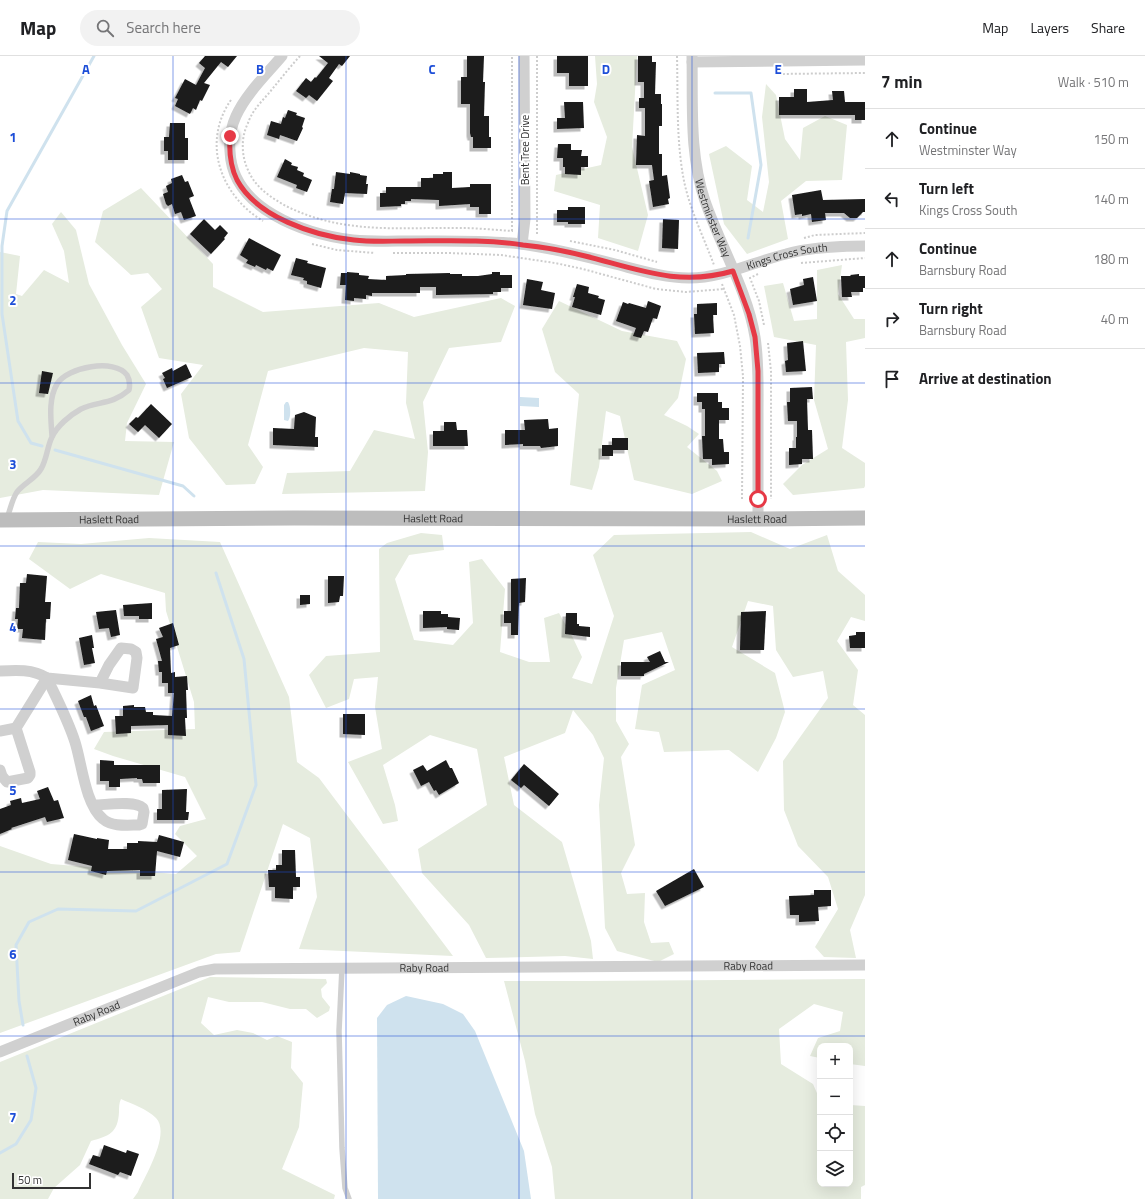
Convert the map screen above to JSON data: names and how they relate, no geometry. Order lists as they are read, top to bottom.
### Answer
{
  "streets": {
    "main road": ["Haslett Road"],
    "street": [
      "Bent Tree Drive",
      "Westminster Way",
      "Kings Cross South",
      "Raby Road"
    ]
  },
  "crossings": [
    ["Bent Tree Drive", "Kings Cross South"],
    ["Westminster Way", "Kings Cross South"],
    ["Westminster Way", "Haslett Road"]
  ],
  "scale_bar": "50 m",
  "page": {
    "header": "Map",
    "search": "Search here",
    "nav": ["Map", "Layers", "Share"],
    "heading": ["7 min", "Walk · 510 m"],
    "list": [
      ["Continue", "Westminster Way", "150 m"],
      ["Turn left", "Kings Cross South", "140 m"],
      ["Continue", "Barnsbury Road", "180 m"],
      ["Turn right", "Barnsbury Road", "40 m"],
      "Arrive at destination"
    ],
    "map_buttons": ["+", "−"],
    "scale": "50 m"
  },
  "grid": {
    "columns": [
      "A",
      "B",
      "C",
      "D",
      "E"
    ],
    "rows": [
      "1",
      "2",
      "3",
      "4",
      "5",
      "6",
      "7"
    ]
  }
}
